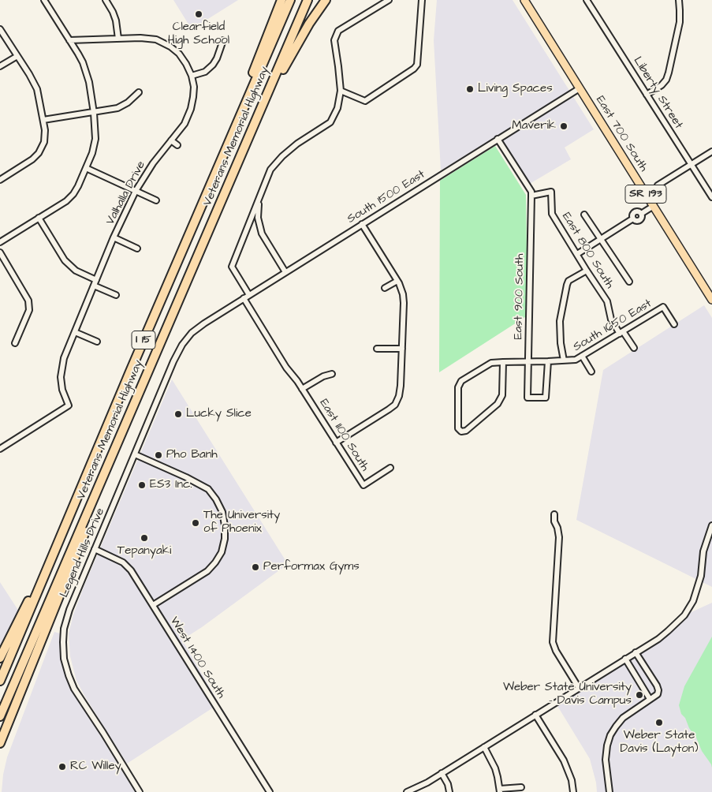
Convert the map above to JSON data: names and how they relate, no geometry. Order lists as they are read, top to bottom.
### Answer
{
  "streets": {
    "highway": ["Veterans Memorial Highway", "I 15"],
    "main road": ["East 700 South", "SR 193"],
    "street": [
      "Liberty Street",
      "Valhalla Drive",
      "South 1500 East",
      "East 800 South",
      "East 900 South",
      "South 1650 East",
      "East 1100 South",
      "Legend Hills Drive",
      "West 1400 South"
    ]
  },
  "crossings": [
    ["East 700 South", "South 1500 East"],
    ["South 1500 East", "East 1100 South"],
    ["South 1500 East", "Legend Hills Drive"],
    ["East 800 South", "East 900 South"],
    ["East 800 South", "South 1650 East"],
    ["East 900 South", "South 1650 East"],
    ["Legend Hills Drive", "West 1400 South"]
  ],
  "places": [
    "Clearfield High School",
    "Living Spaces",
    "Maverik",
    "Lucky Slice",
    "Pho Banh",
    "ES3 Inc.",
    "The University of Phoenix",
    "Tepanyaki",
    "Performax Gyms",
    "Weber State University - Davis Campus",
    "Weber State Davis (Layton)",
    "RC Willey"
  ]
}
